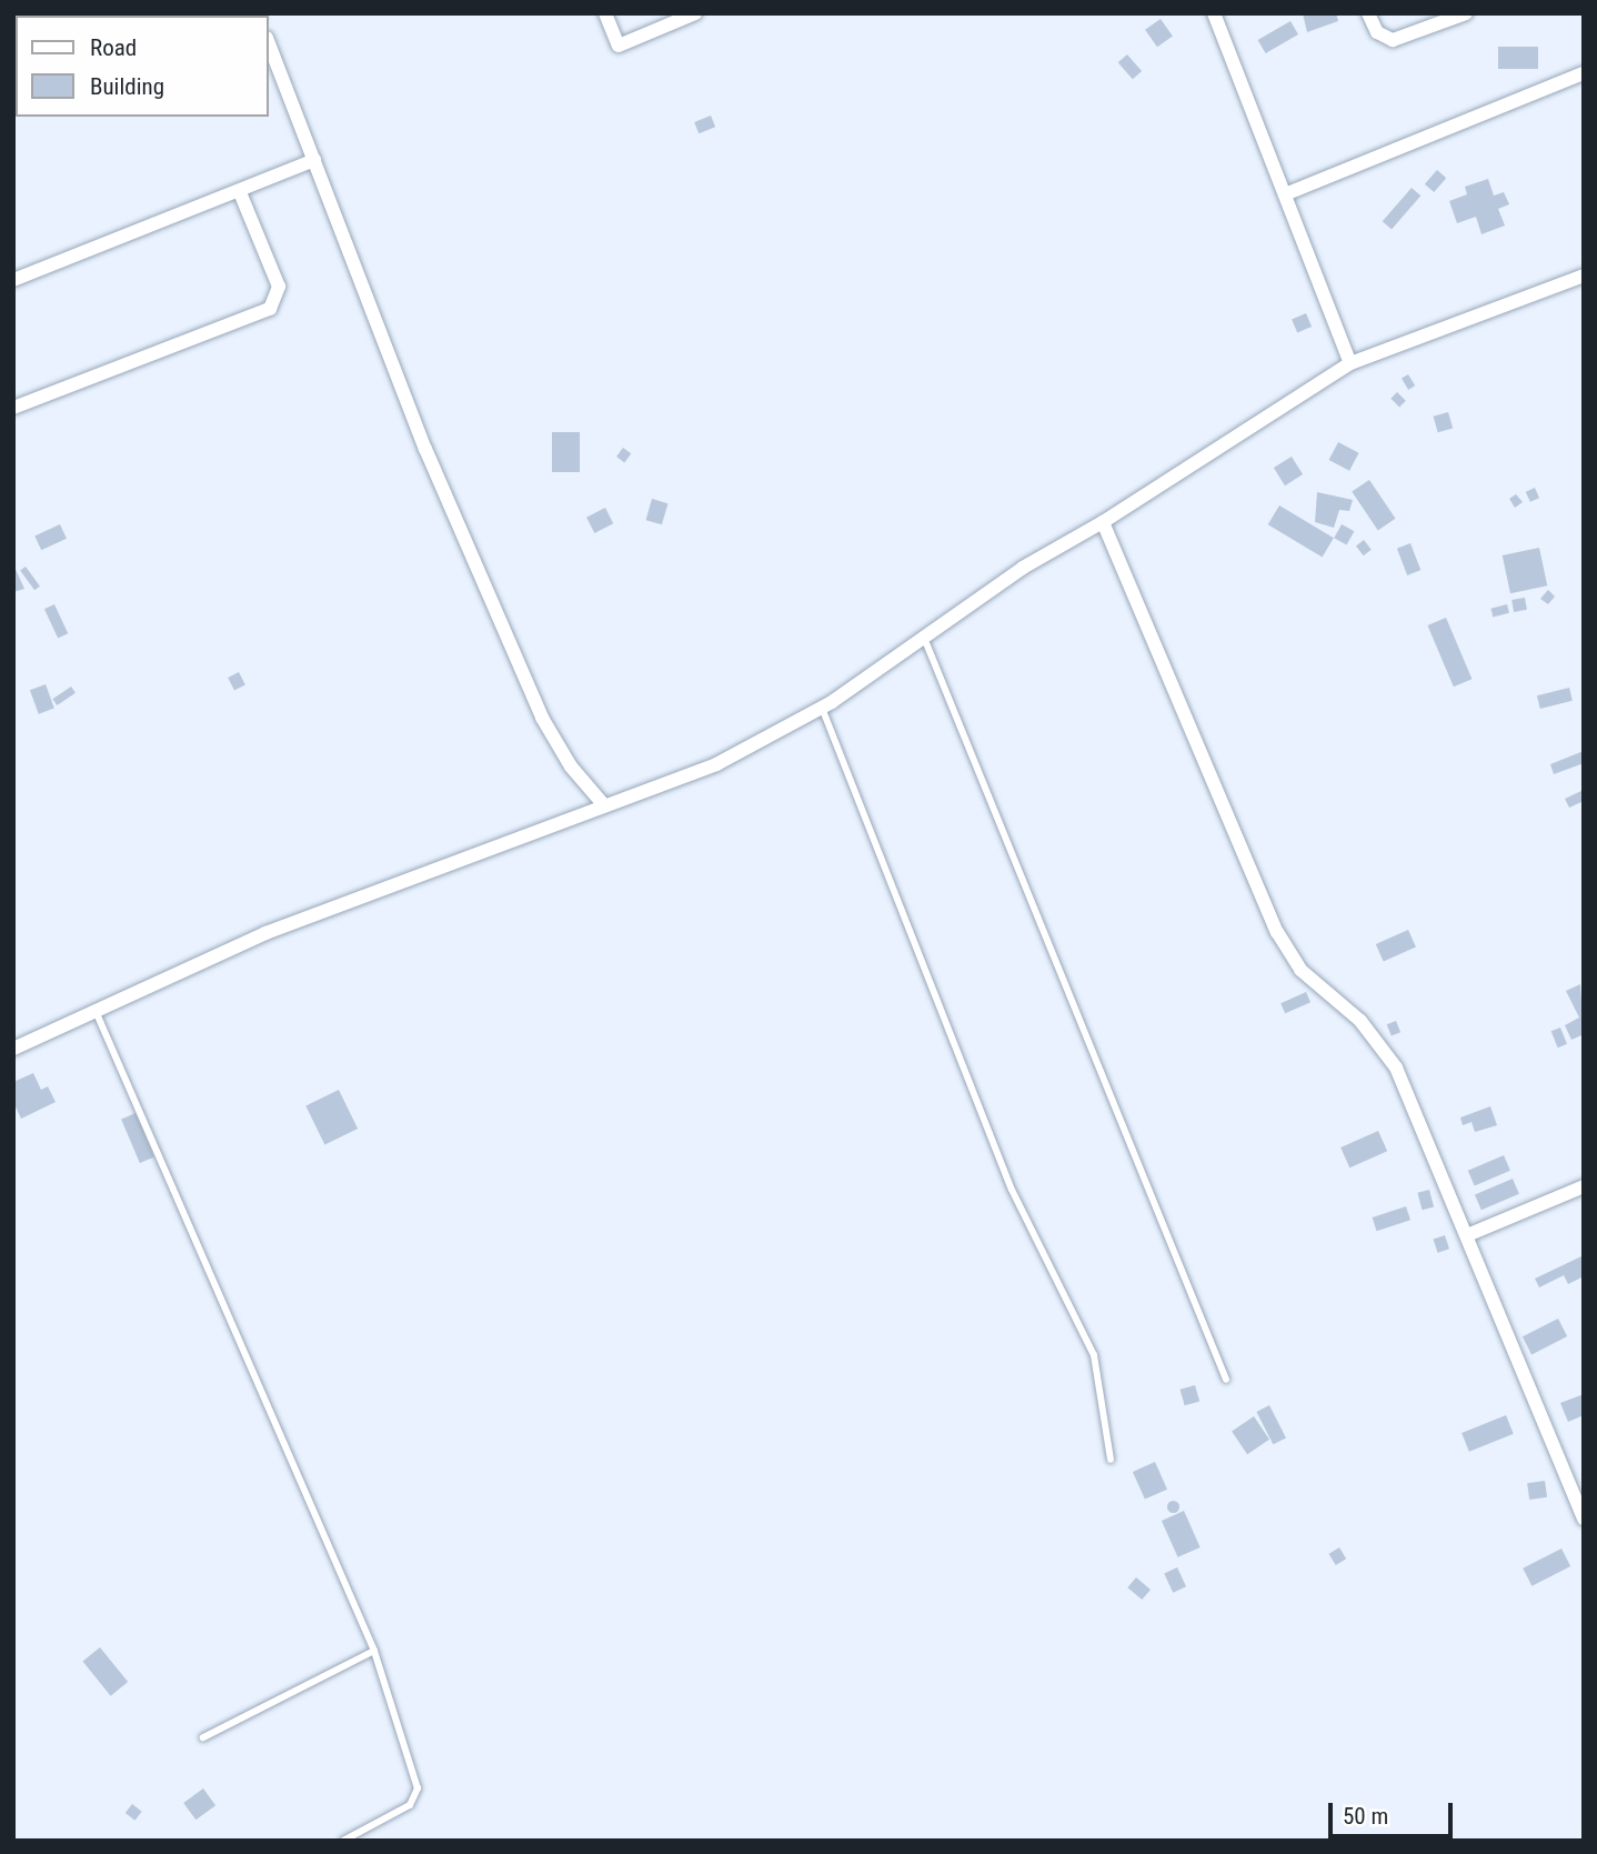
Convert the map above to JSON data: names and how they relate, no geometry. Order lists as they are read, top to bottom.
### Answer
{
  "legend": ["Road", "Building"],
  "scale_bar": "50 m"
}
